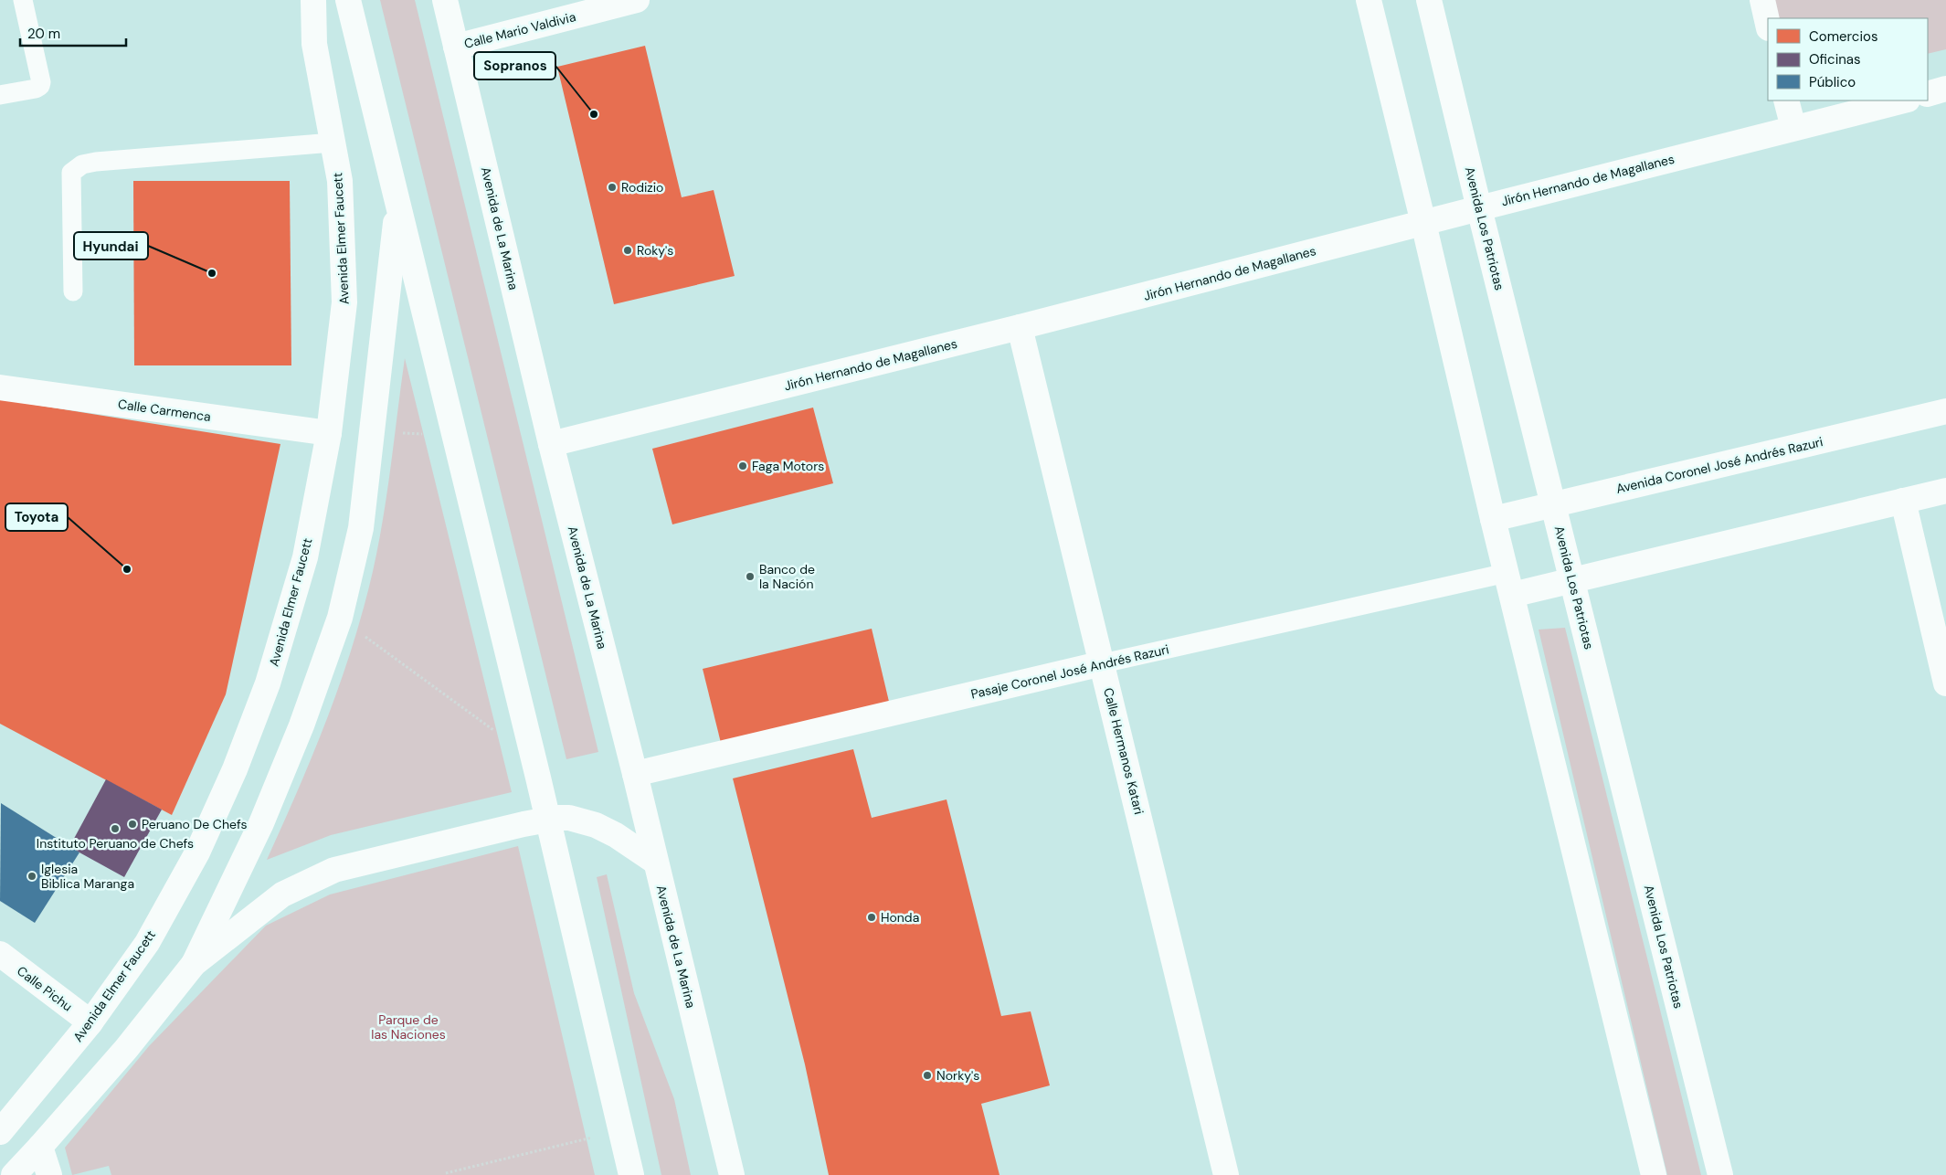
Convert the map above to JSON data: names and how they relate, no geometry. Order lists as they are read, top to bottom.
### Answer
{
  "streets": {
    "main road": [
      "Calle Mario Valdivia",
      "Jirón Hernando de Magallanes",
      "Avenida de La Marina",
      "Avenida Los Patriotas",
      "Avenida Elmer Faucett",
      "Calle Carmenca",
      "Avenida Coronel José Andrés Razuri",
      "Pasaje Coronel José Andrés Razuri",
      "Calle Hermanos Katari",
      "Calle Pichu"
    ]
  },
  "crossings": [
    ["Calle Mario Valdivia", "Avenida de La Marina"],
    ["Jirón Hernando de Magallanes", "Avenida de La Marina"],
    ["Jirón Hernando de Magallanes", "Avenida Los Patriotas"],
    ["Jirón Hernando de Magallanes", "Calle Hermanos Katari"],
    ["Avenida de La Marina", "Pasaje Coronel José Andrés Razuri"],
    ["Avenida Los Patriotas", "Avenida Coronel José Andrés Razuri"],
    ["Avenida Elmer Faucett", "Calle Carmenca"],
    ["Avenida Elmer Faucett", "Calle Pichu"],
    ["Pasaje Coronel José Andrés Razuri", "Calle Hermanos Katari"]
  ],
  "parks": ["Parque de las Naciones"],
  "places": [
    "Sopranos",
    "Rodizio",
    "Roky's",
    "Hyundai",
    "Faga Motors",
    "Toyota",
    "Banco de la Nación",
    "Peruano De Chefs",
    "Instituto Peruano de Chefs",
    "Iglesia Biblica Maranga",
    "Honda",
    "Norky's"
  ],
  "legend": ["Comercios", "Oficinas", "Público"],
  "scale_bar": "20 m"
}
